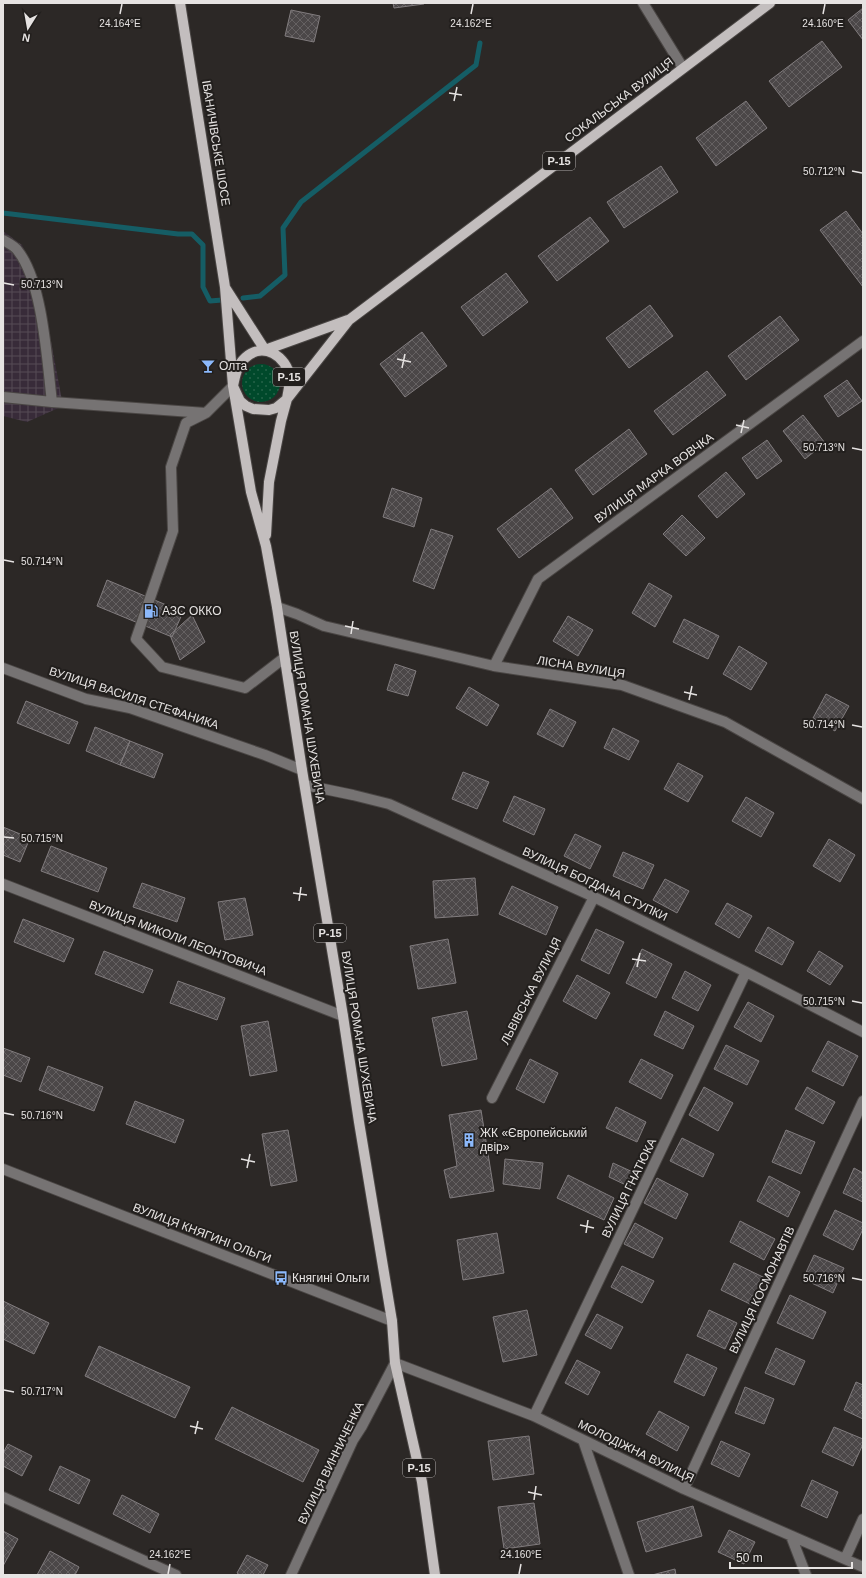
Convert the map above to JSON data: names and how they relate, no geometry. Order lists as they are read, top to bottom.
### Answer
{
  "streets": {
    "main road": [
      "СОКАЛЬСЬКА ВУЛИЦЯ",
      "ІВАНИЧІВСЬКЕ ШОСЕ",
      "Р-15",
      "ВУЛИЦЯ РОМАНА ШУХЕВИЧА"
    ],
    "street": [
      "ВУЛИЦЯ МАРКА ВОВЧКА",
      "ЛІСНА ВУЛИЦЯ",
      "ВУЛИЦЯ ВАСИЛЯ СТЕФАНИКА",
      "ВУЛИЦЯ БОГДАНА СТУПКИ",
      "ВУЛИЦЯ МИКОЛИ ЛЕОНТОВИЧА",
      "ЛЬВІВСЬКА ВУЛИЦЯ",
      "ВУЛИЦЯ ГНАТЮКА",
      "ВУЛИЦЯ КНЯГИНІ ОЛЬГИ",
      "ВУЛИЦЯ КОСМОНАВТІВ",
      "МОЛОДІЖНА ВУЛИЦЯ",
      "ВУЛИЦЯ ВИННИЧЕНКА"
    ]
  },
  "crossings": [
    ["СОКАЛЬСЬКА ВУЛИЦЯ", "Р-15"],
    ["ІВАНИЧІВСЬКЕ ШОСЕ", "Р-15"],
    ["ІВАНИЧІВСЬКЕ ШОСЕ", "ВУЛИЦЯ РОМАНА ШУХЕВИЧА"],
    ["Р-15", "ВУЛИЦЯ РОМАНА ШУХЕВИЧА"],
    ["ВУЛИЦЯ МАРКА ВОВЧКА", "ЛІСНА ВУЛИЦЯ"],
    ["ЛІСНА ВУЛИЦЯ", "ВУЛИЦЯ РОМАНА ШУХЕВИЧА"],
    ["ВУЛИЦЯ ВАСИЛЯ СТЕФАНИКА", "ВУЛИЦЯ РОМАНА ШУХЕВИЧА"],
    ["ВУЛИЦЯ РОМАНА ШУХЕВИЧА", "ВУЛИЦЯ БОГДАНА СТУПКИ"],
    ["ВУЛИЦЯ РОМАНА ШУХЕВИЧА", "ВУЛИЦЯ МИКОЛИ ЛЕОНТОВИЧА"],
    ["ВУЛИЦЯ РОМАНА ШУХЕВИЧА", "ВУЛИЦЯ КНЯГИНІ ОЛЬГИ"],
    ["ВУЛИЦЯ РОМАНА ШУХЕВИЧА", "МОЛОДІЖНА ВУЛИЦЯ"],
    ["ВУЛИЦЯ РОМАНА ШУХЕВИЧА", "ВУЛИЦЯ ВИННИЧЕНКА"],
    ["ВУЛИЦЯ БОГДАНА СТУПКИ", "ЛЬВІВСЬКА ВУЛИЦЯ"],
    ["ВУЛИЦЯ БОГДАНА СТУПКИ", "ВУЛИЦЯ ГНАТЮКА"],
    ["ВУЛИЦЯ ГНАТЮКА", "МОЛОДІЖНА ВУЛИЦЯ"],
    ["ВУЛИЦЯ КОСМОНАВТІВ", "МОЛОДІЖНА ВУЛИЦЯ"],
    ["МОЛОДІЖНА ВУЛИЦЯ", "ВУЛИЦЯ ВИННИЧЕНКА"]
  ],
  "places": {
    "bar": ["Олта"],
    "fuel station": ["АЗС ОККО"],
    "building": ["ЖК «Європейський двір»"],
    "bus stop": ["Княгині Ольги"]
  },
  "scale_bar": "50 m",
  "north": "bottom",
  "coordinates": [
    "24.162°E",
    "24.160°E",
    "24.164°E",
    "50.712°N",
    "50.713°N",
    "50.714°N",
    "50.715°N",
    "50.716°N",
    "50.717°N"
  ]
}
